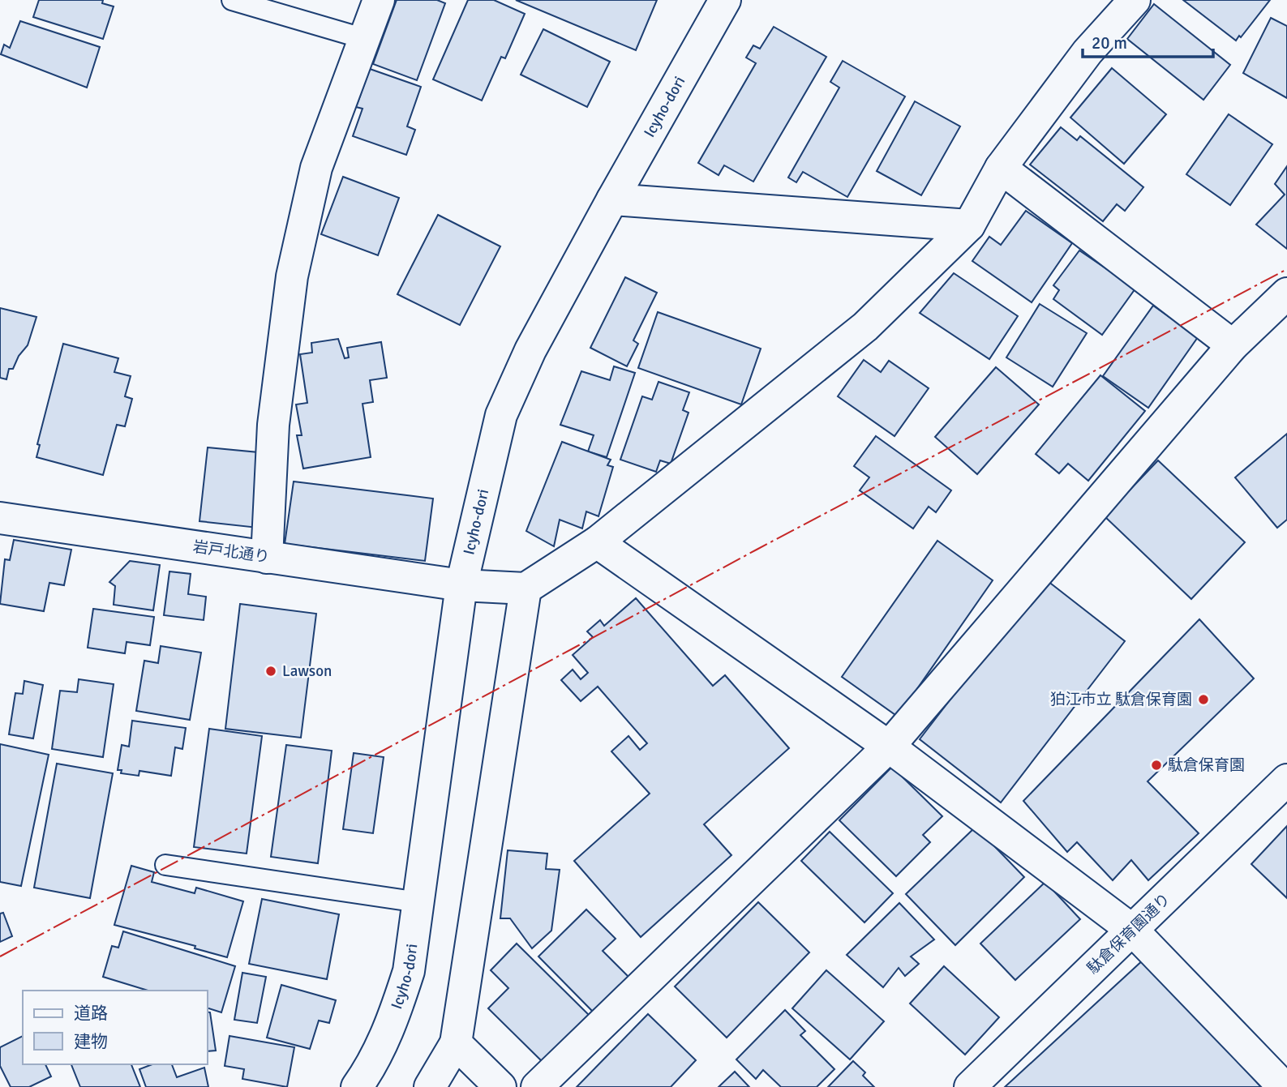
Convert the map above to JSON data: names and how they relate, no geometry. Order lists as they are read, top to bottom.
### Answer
{
  "streets": {
    "street": ["Icyho-dori", "岩戸北通り", "駄倉保育園通り"]
  },
  "crossings": [
    ["Icyho-dori", "岩戸北通り"]
  ],
  "places": ["Lawson", "狛江市立 駄倉保育園", "駄倉保育園"],
  "legend": ["道路", "建物"],
  "scale_bar": "20 m"
}
